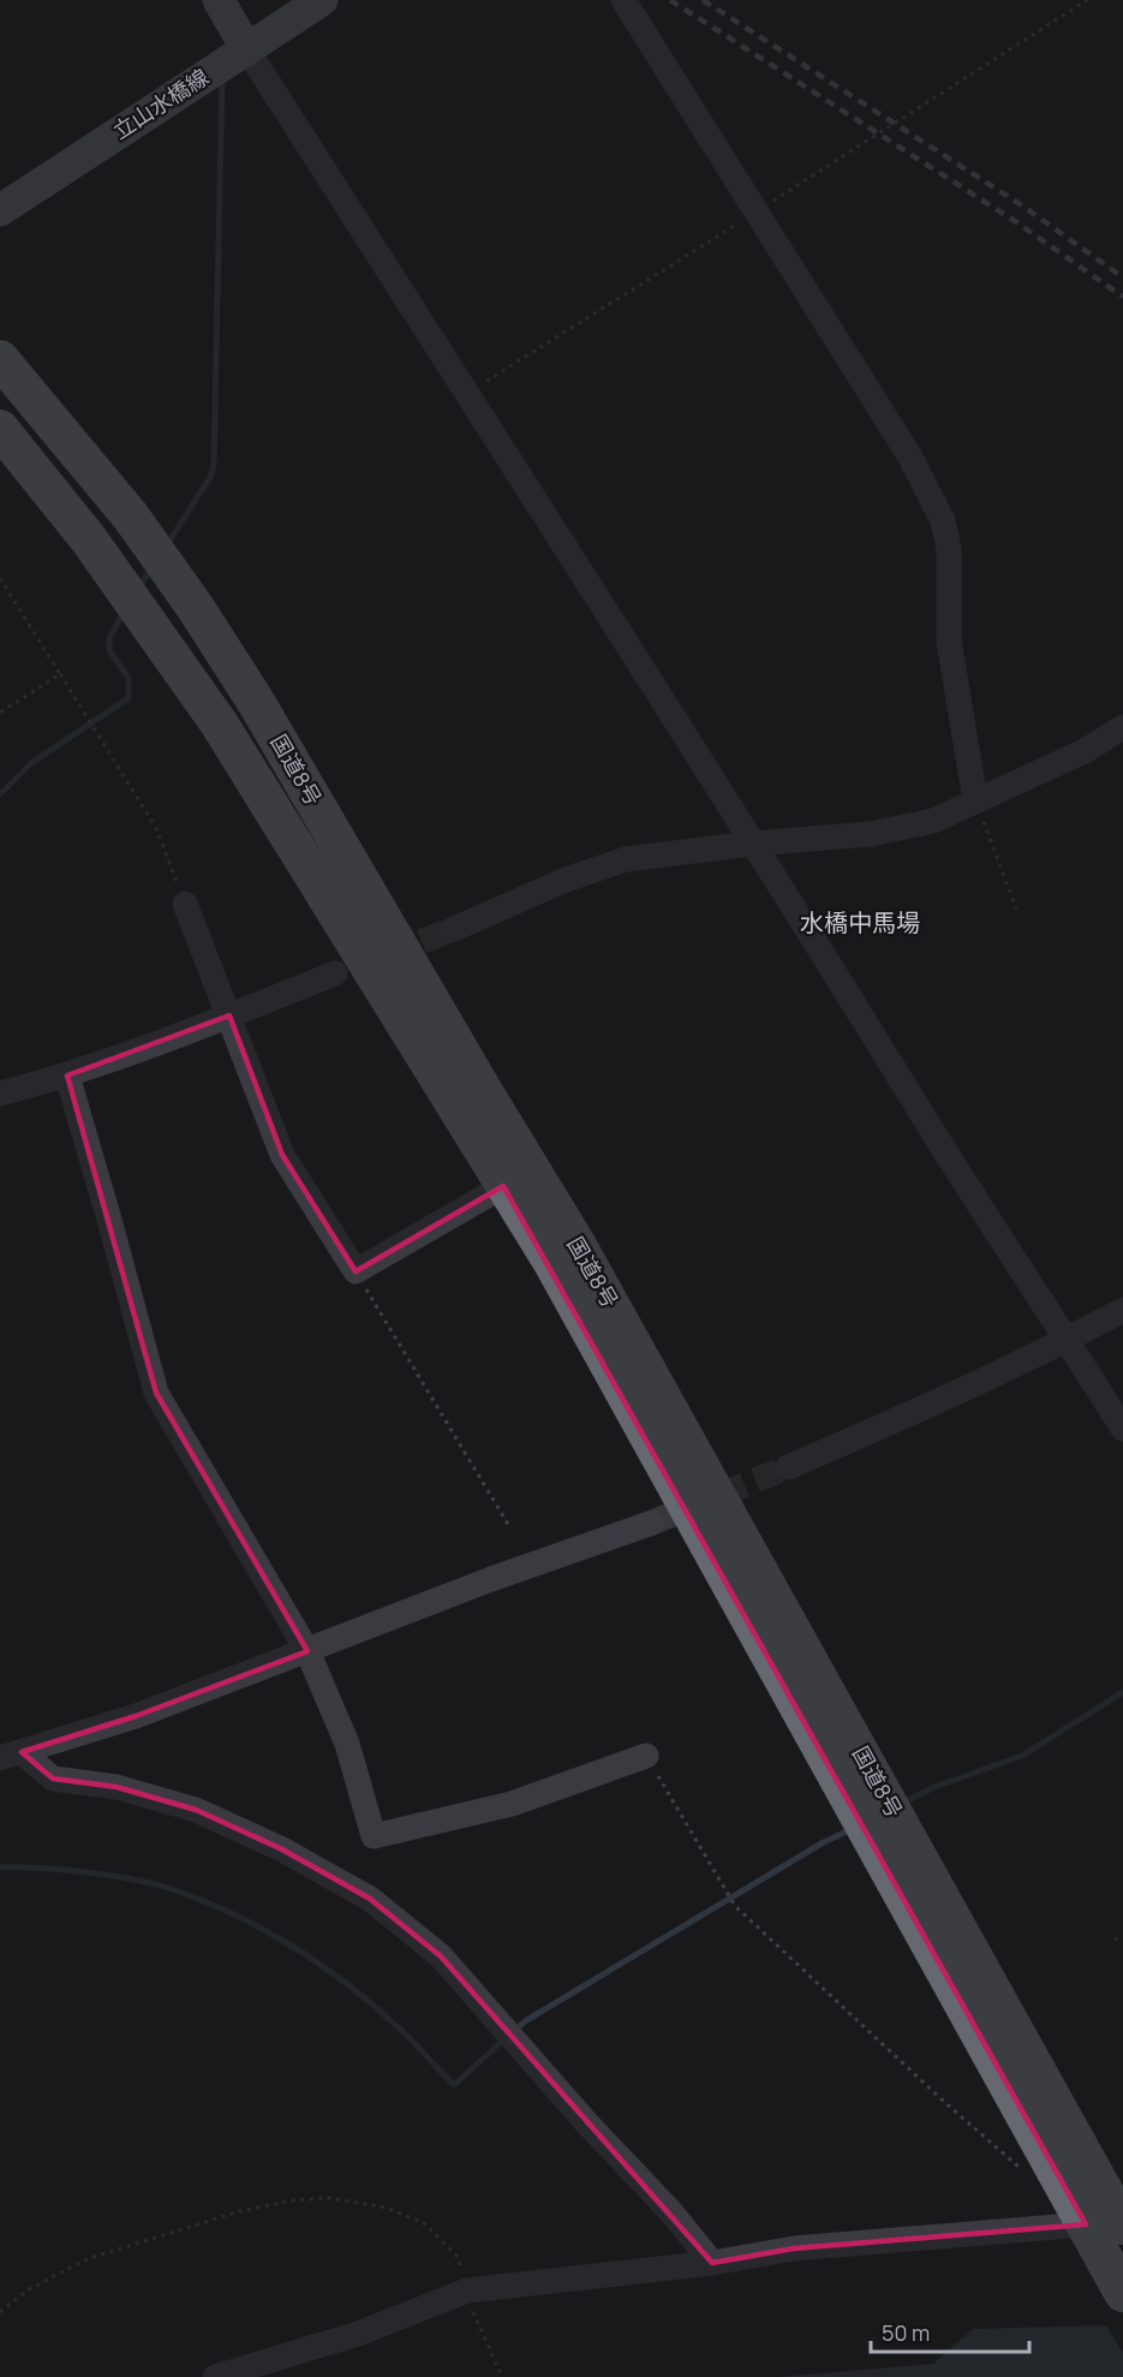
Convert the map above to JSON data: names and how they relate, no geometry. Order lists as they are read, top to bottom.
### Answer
{
  "streets": {
    "highway": ["国道8号"],
    "main road": ["立山水橋線"]
  },
  "districts": ["水橋中馬場"],
  "scale_bar": "50 m"
}
